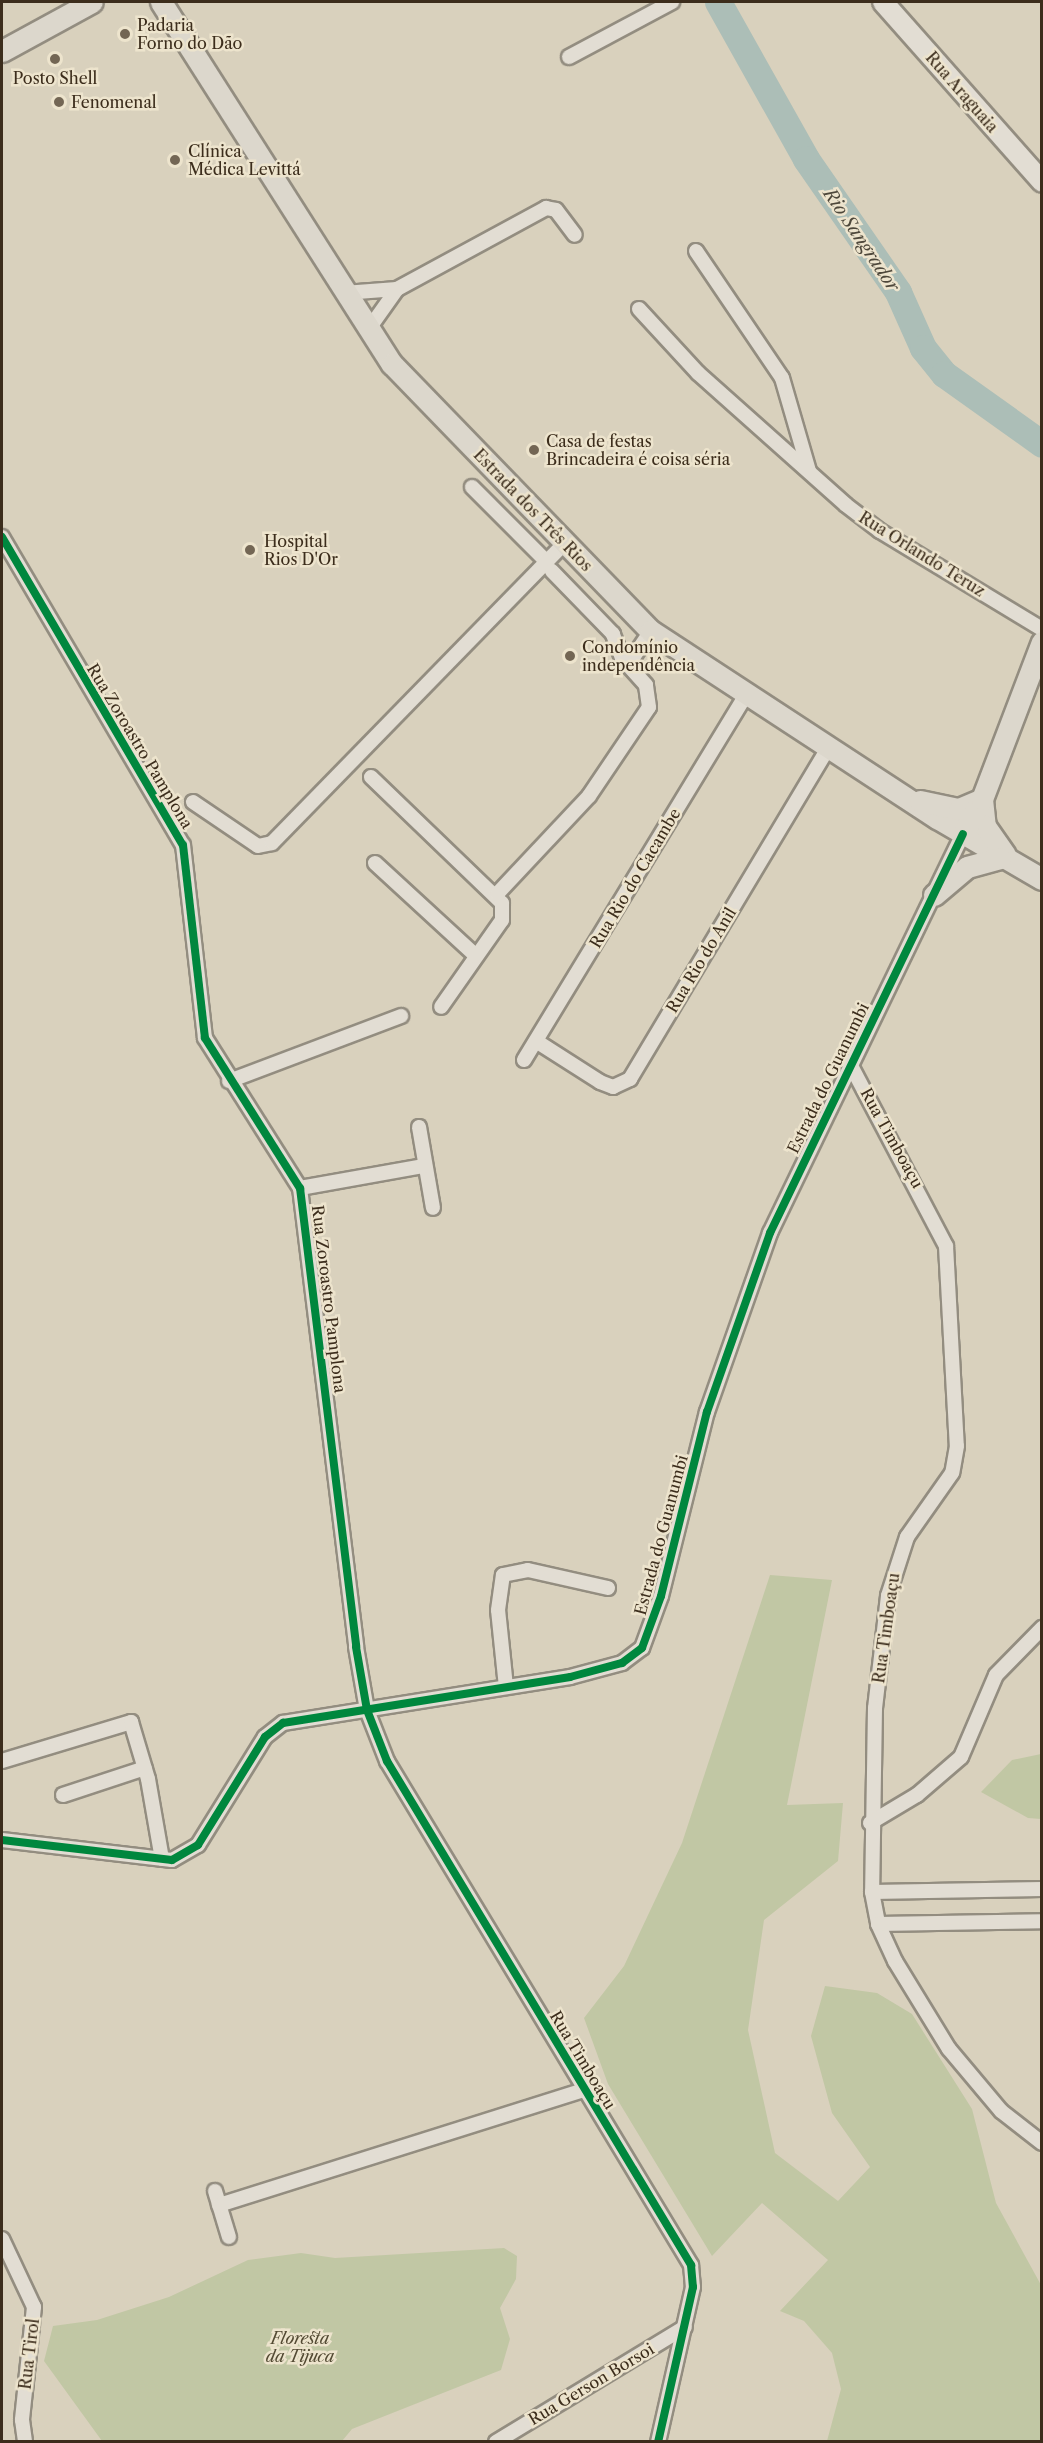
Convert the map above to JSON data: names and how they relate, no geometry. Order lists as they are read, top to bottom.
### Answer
{
  "streets": {
    "main road": ["Estrada dos Três Rios", "Estrada do Guanumbi"],
    "street": [
      "Rua Araguaia",
      "Rua Orlando Teruz",
      "Rua Zoroastro Pamplona",
      "Rua Rio do Cacambe",
      "Rua Rio do Anil",
      "Rua Timboaçu",
      "Rua Tirol",
      "Rua Gerson Borsoi"
    ]
  },
  "crossings": [
    ["Estrada dos Três Rios", "Rua Rio do Cacambe"],
    ["Estrada dos Três Rios", "Rua Rio do Anil"],
    ["Estrada dos Três Rios", "Estrada do Guanumbi"],
    ["Rua Zoroastro Pamplona", "Estrada do Guanumbi"],
    ["Rua Zoroastro Pamplona", "Rua Timboaçu"],
    ["Rua Rio do Cacambe", "Rua Rio do Anil"],
    ["Estrada do Guanumbi", "Rua Timboaçu"],
    ["Rua Timboaçu", "Rua Gerson Borsoi"]
  ],
  "water": ["Rio Sangrador"],
  "parks": ["Floresta da Tijuca"],
  "places": [
    "Padaria Forno do Dão",
    "Posto Shell",
    "Fenomenal",
    "Clínica Médica Levittá",
    "Casa de festas Brincadeira é coisa séria",
    "Hospital Rios D'Or",
    "Condomínio independência"
  ]
}
